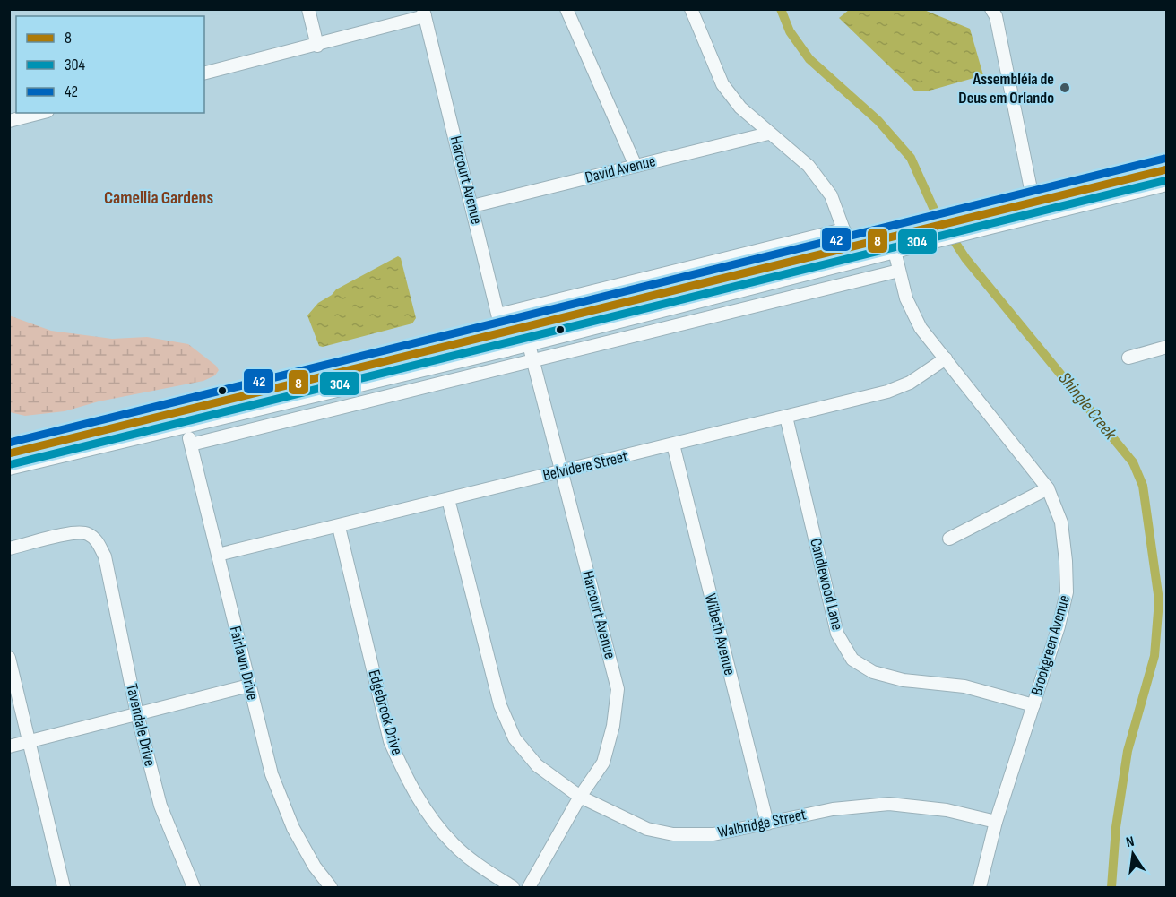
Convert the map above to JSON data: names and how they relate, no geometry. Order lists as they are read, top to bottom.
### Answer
{
  "streets": {
    "street": [
      "David Avenue",
      "Harcourt Avenue",
      "Belvidere Street",
      "Candlewood Lane",
      "Wilbeth Avenue",
      "Brookgreen Avenue",
      "Fairlawn Drive",
      "Edgebrook Drive",
      "Tavendale Drive",
      "Walbridge Street"
    ]
  },
  "crossings": [
    ["David Avenue", "Harcourt Avenue"],
    ["Harcourt Avenue", "Belvidere Street"],
    ["Harcourt Avenue", "Walbridge Street"],
    ["Belvidere Street", "Candlewood Lane"],
    ["Belvidere Street", "Wilbeth Avenue"],
    ["Belvidere Street", "Brookgreen Avenue"],
    ["Belvidere Street", "Fairlawn Drive"],
    ["Belvidere Street", "Edgebrook Drive"],
    ["Belvidere Street", "Walbridge Street"],
    ["Candlewood Lane", "Brookgreen Avenue"],
    ["Wilbeth Avenue", "Walbridge Street"],
    ["Brookgreen Avenue", "Walbridge Street"]
  ],
  "districts": ["Camellia Gardens"],
  "water": ["Shingle Creek"],
  "places": ["Assembléia de Deus em Orlando"],
  "lines": ["transit line 42", "transit line 8", "transit line 304"],
  "legend": ["8", "304", "42"],
  "north": "top"
}
